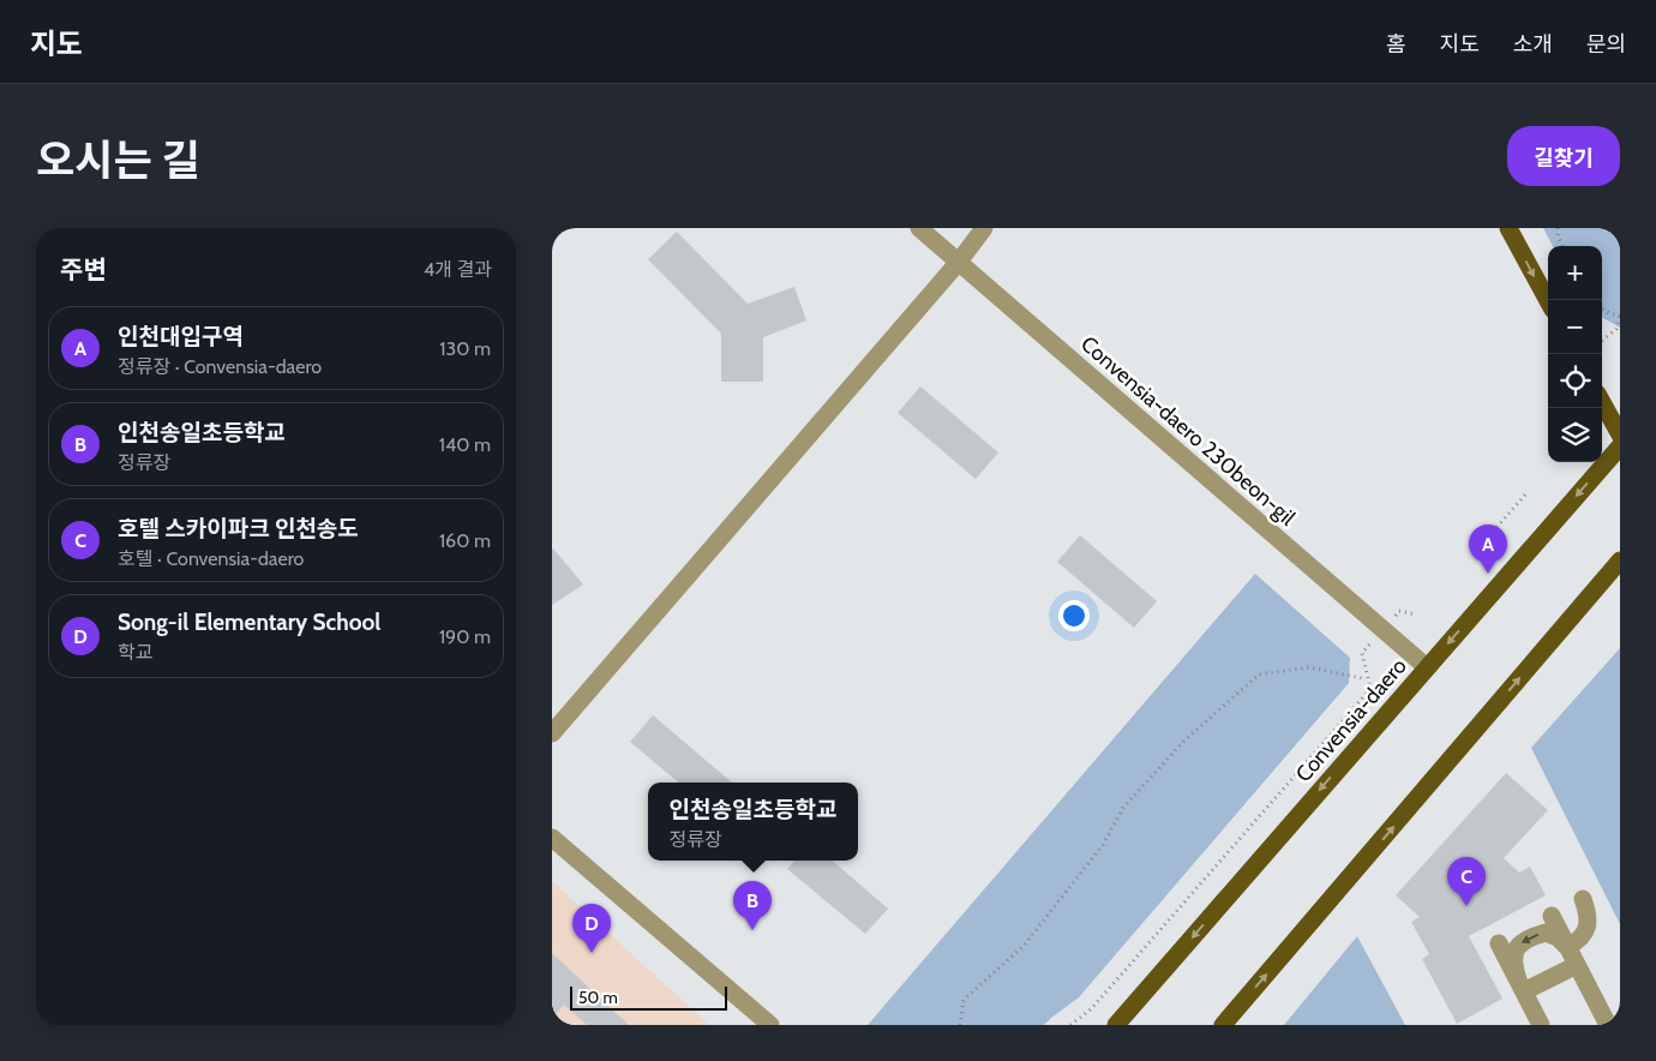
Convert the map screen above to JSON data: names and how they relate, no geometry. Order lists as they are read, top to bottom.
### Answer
{
  "streets": {
    "main road": ["Convensia-daero"],
    "street": ["Convensia-daero 230beon-gil"]
  },
  "crossings": [
    ["Convensia-daero 230beon-gil", "Convensia-daero"]
  ],
  "scale_bar": "50 m",
  "page": {
    "header": "지도",
    "nav": [
      "홈",
      "지도",
      "소개",
      "문의"
    ],
    "title": "오시는 길",
    "buttons": "길찾기",
    "heading": ["주변", "4개 결과"],
    "map_buttons": ["+", "−"],
    "list": [
      {
        "mark": "A",
        "name": "인천대입구역",
        "note": "정류장 · Convensia-daero",
        "value": "130 m"
      },
      {
        "mark": "B",
        "name": "인천송일초등학교",
        "note": "정류장",
        "value": "140 m"
      },
      {
        "mark": "C",
        "name": "호텔 스카이파크 인천송도",
        "note": "호텔 · Convensia-daero",
        "value": "160 m"
      },
      {
        "mark": "D",
        "name": "Song-il Elementary School",
        "note": "학교",
        "value": "190 m"
      }
    ],
    "pins": [
      "A",
      "C",
      "B",
      "D"
    ],
    "popup": ["인천송일초등학교", "정류장"],
    "scale": "50 m"
  }
}
